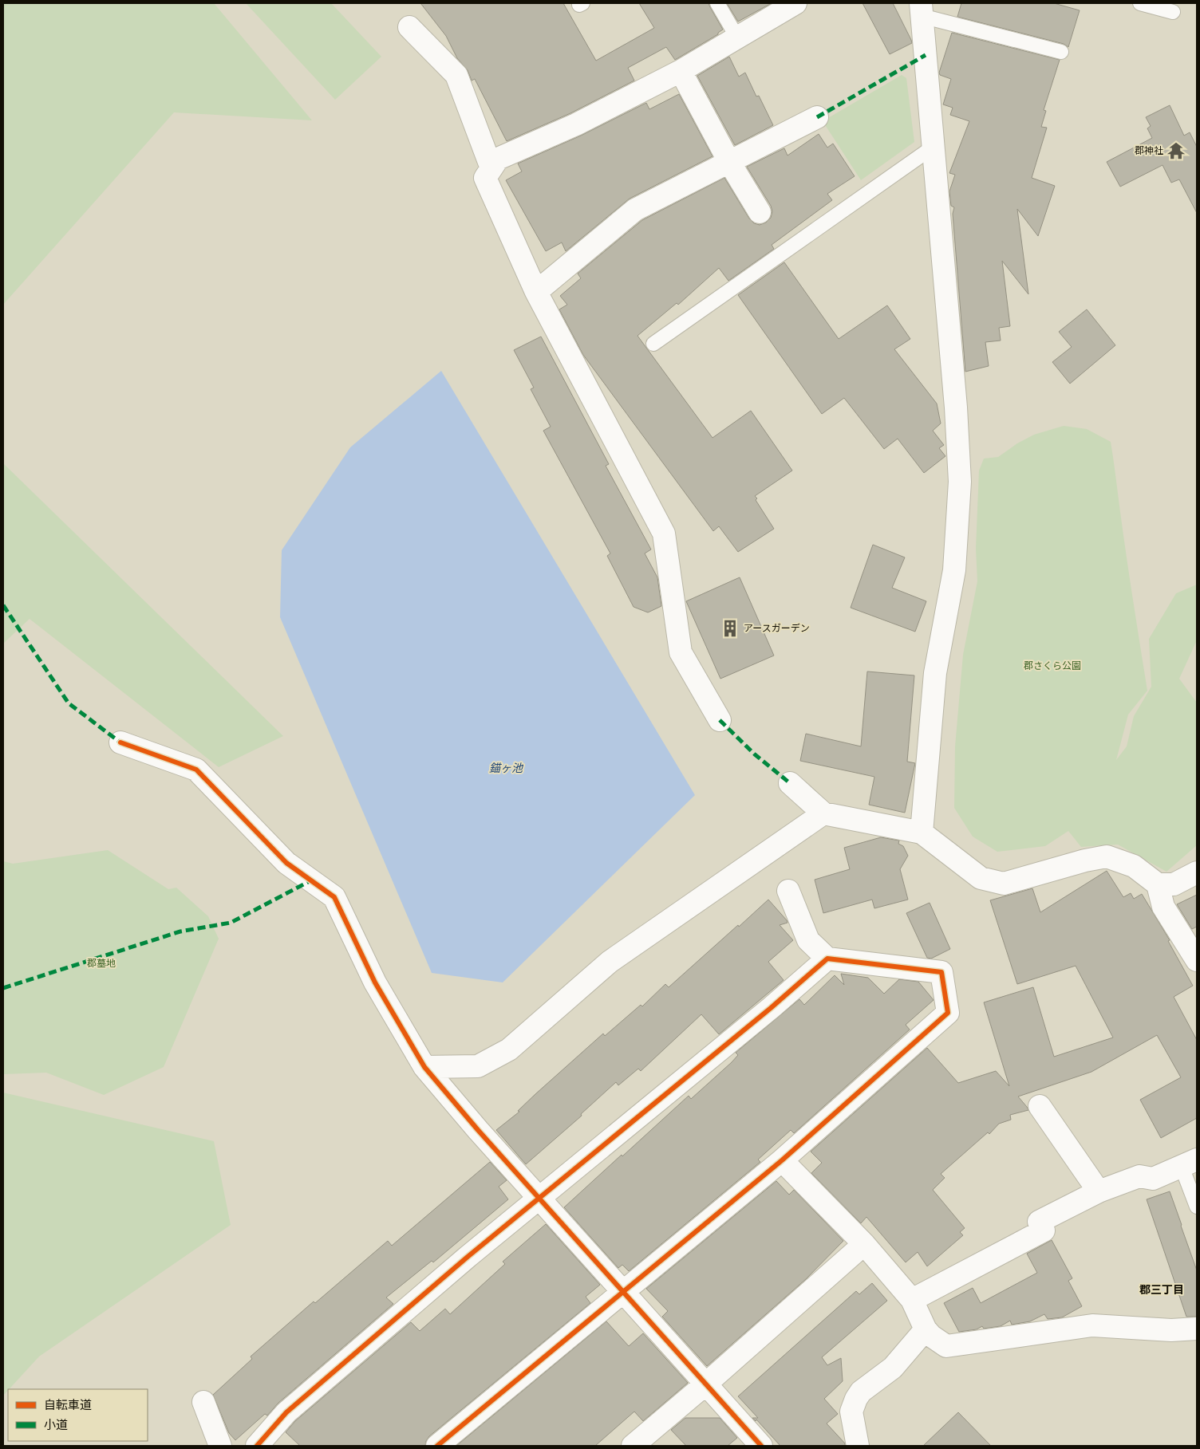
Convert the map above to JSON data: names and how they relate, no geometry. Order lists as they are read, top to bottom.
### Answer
{
  "districts": ["郡三丁目"],
  "water": ["錨ヶ池"],
  "parks": ["郡さくら公園", "郡墓地"],
  "places": {
    "temple": ["郡神社"],
    "building": ["アースガーデン"]
  },
  "legend": ["自転車道", "小道"]
}
